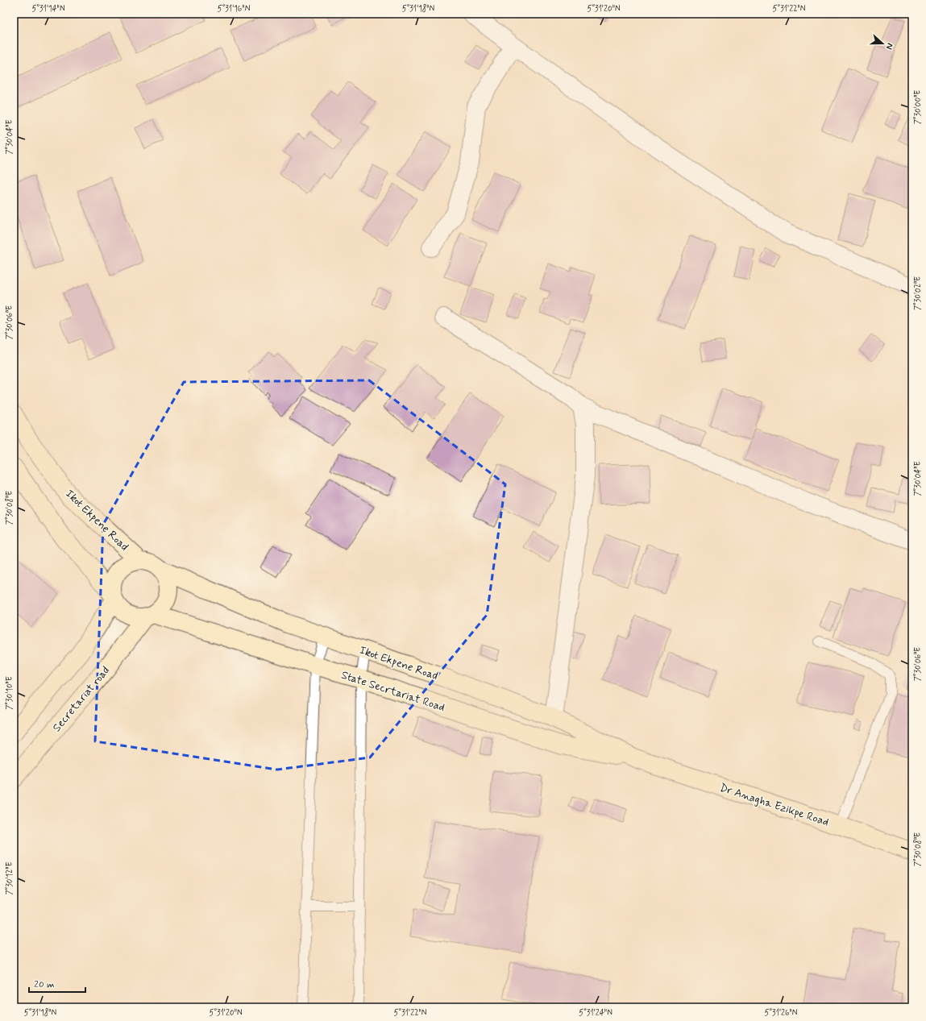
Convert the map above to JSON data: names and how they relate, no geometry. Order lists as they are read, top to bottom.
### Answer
{
  "streets": {
    "street": [
      "Ikot Ekpene Road",
      "State Secrtariat Road",
      "Secretariat road",
      "Dr Anagha Ezikpe Road"
    ]
  },
  "crossings": [
    ["Ikot Ekpene Road", "State Secrtariat Road"],
    ["Ikot Ekpene Road", "Secretariat road"],
    ["Ikot Ekpene Road", "Dr Anagha Ezikpe Road"],
    ["State Secrtariat Road", "Secretariat road"],
    ["State Secrtariat Road", "Dr Anagha Ezikpe Road"]
  ],
  "scale_bar": "20 m",
  "north": "right",
  "coordinates": [
    "5°31'14\"N",
    "5°31'16\"N",
    "5°31'18\"N",
    "5°31'20\"N",
    "5°31'22\"N",
    "7°30'00\"E",
    "7°30'04\"E",
    "7°30'02\"E",
    "7°30'06\"E",
    "7°30'08\"E",
    "7°30'10\"E",
    "7°30'12\"E",
    "5°31'24\"N",
    "5°31'26\"N"
  ]
}
